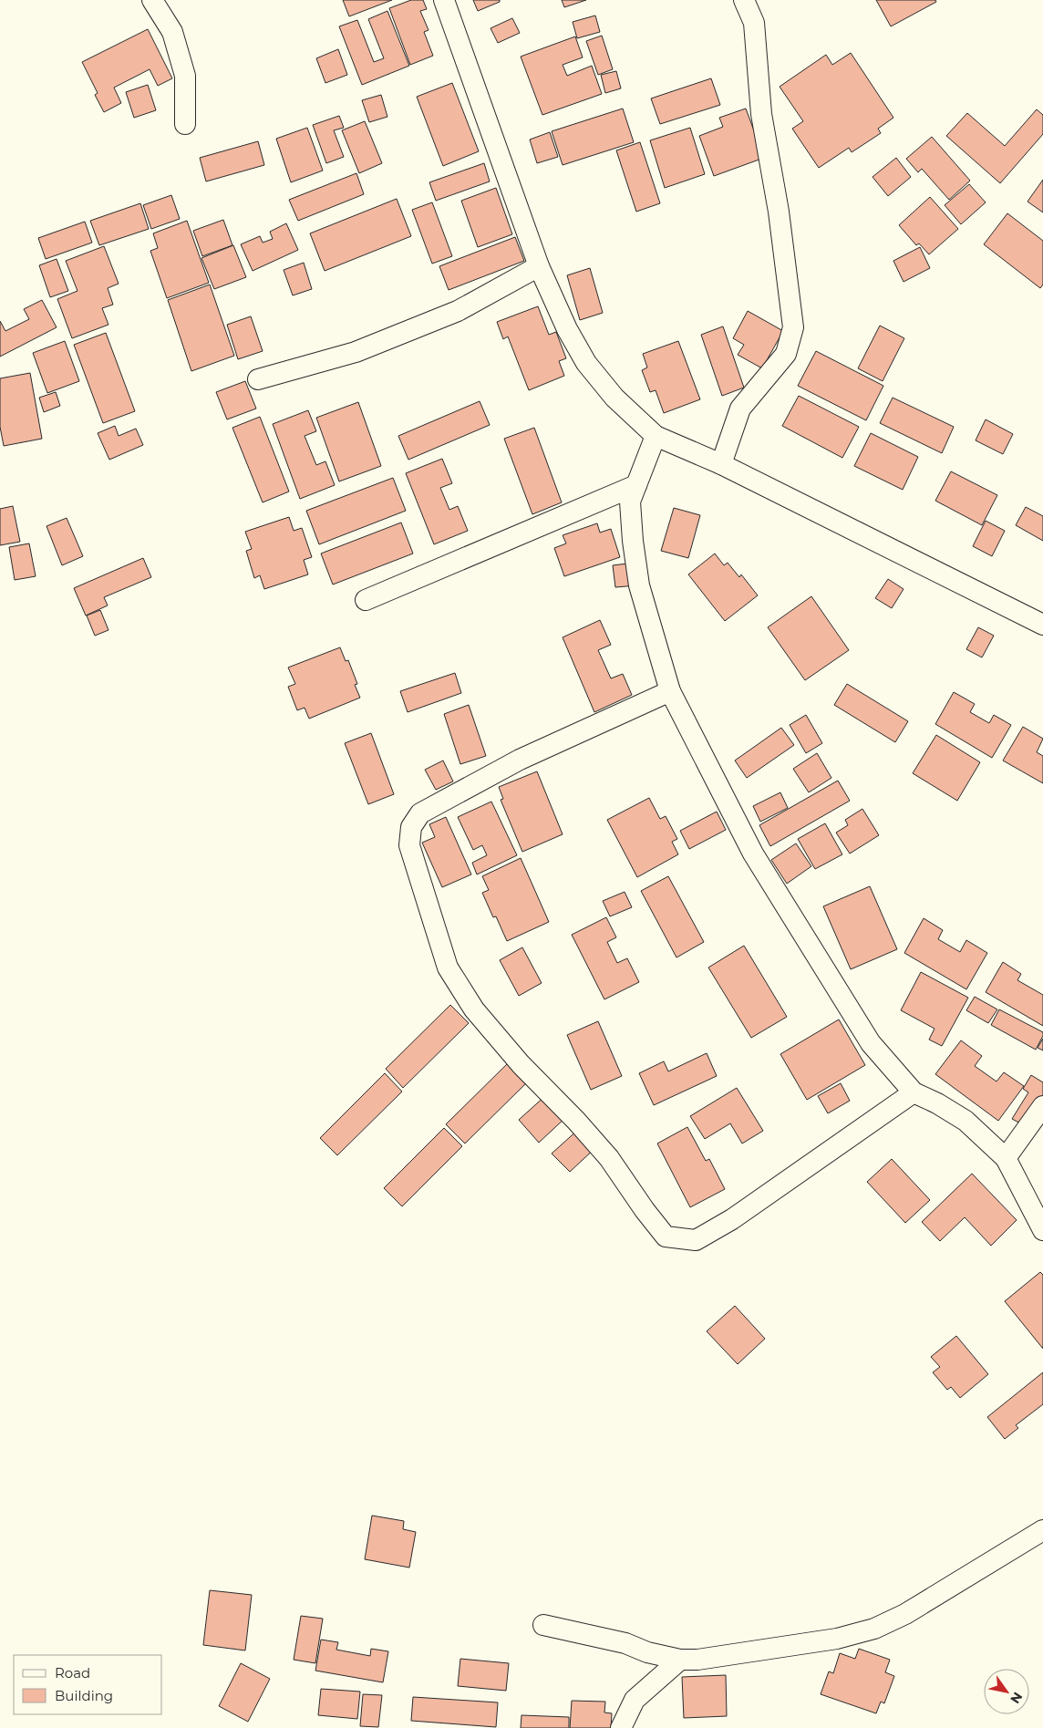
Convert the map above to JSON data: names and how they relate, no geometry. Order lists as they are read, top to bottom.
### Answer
{
  "legend": ["Road", "Building"],
  "north": "bottom right"
}
